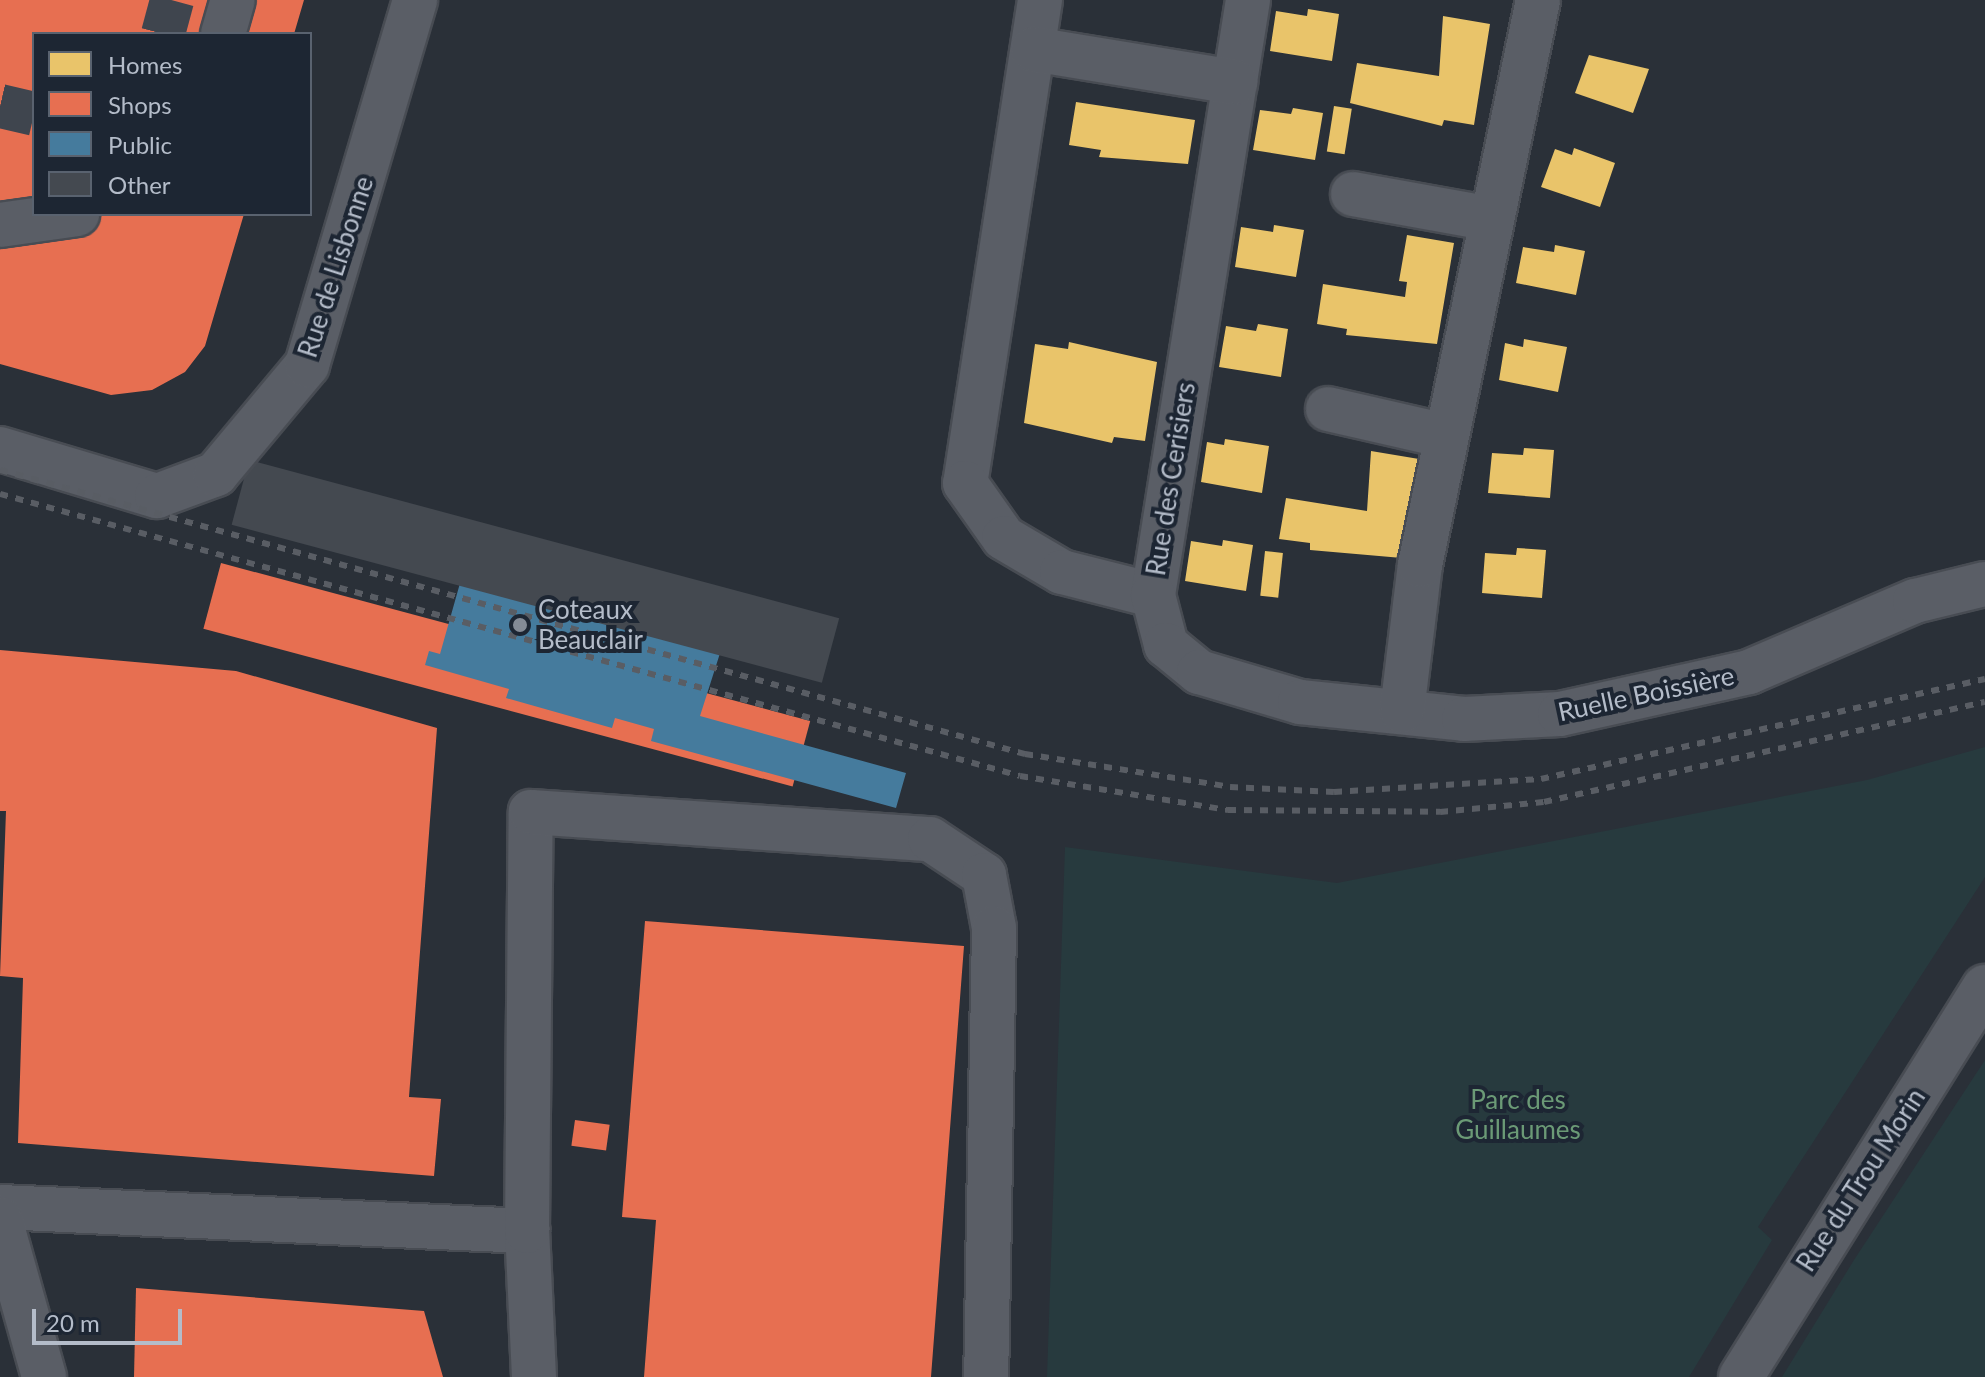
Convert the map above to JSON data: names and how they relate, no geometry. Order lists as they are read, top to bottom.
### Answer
{
  "streets": {
    "street": [
      "Rue de Lisbonne",
      "Rue des Cerisiers",
      "Ruelle Boissière",
      "Rue du Trou Morin"
    ]
  },
  "crossings": [
    ["Rue des Cerisiers", "Ruelle Boissière"]
  ],
  "parks": ["Parc des Guillaumes"],
  "places": ["Coteaux Beauclair"],
  "legend": [
    "Homes",
    "Shops",
    "Public",
    "Other"
  ],
  "scale_bar": "20 m"
}
